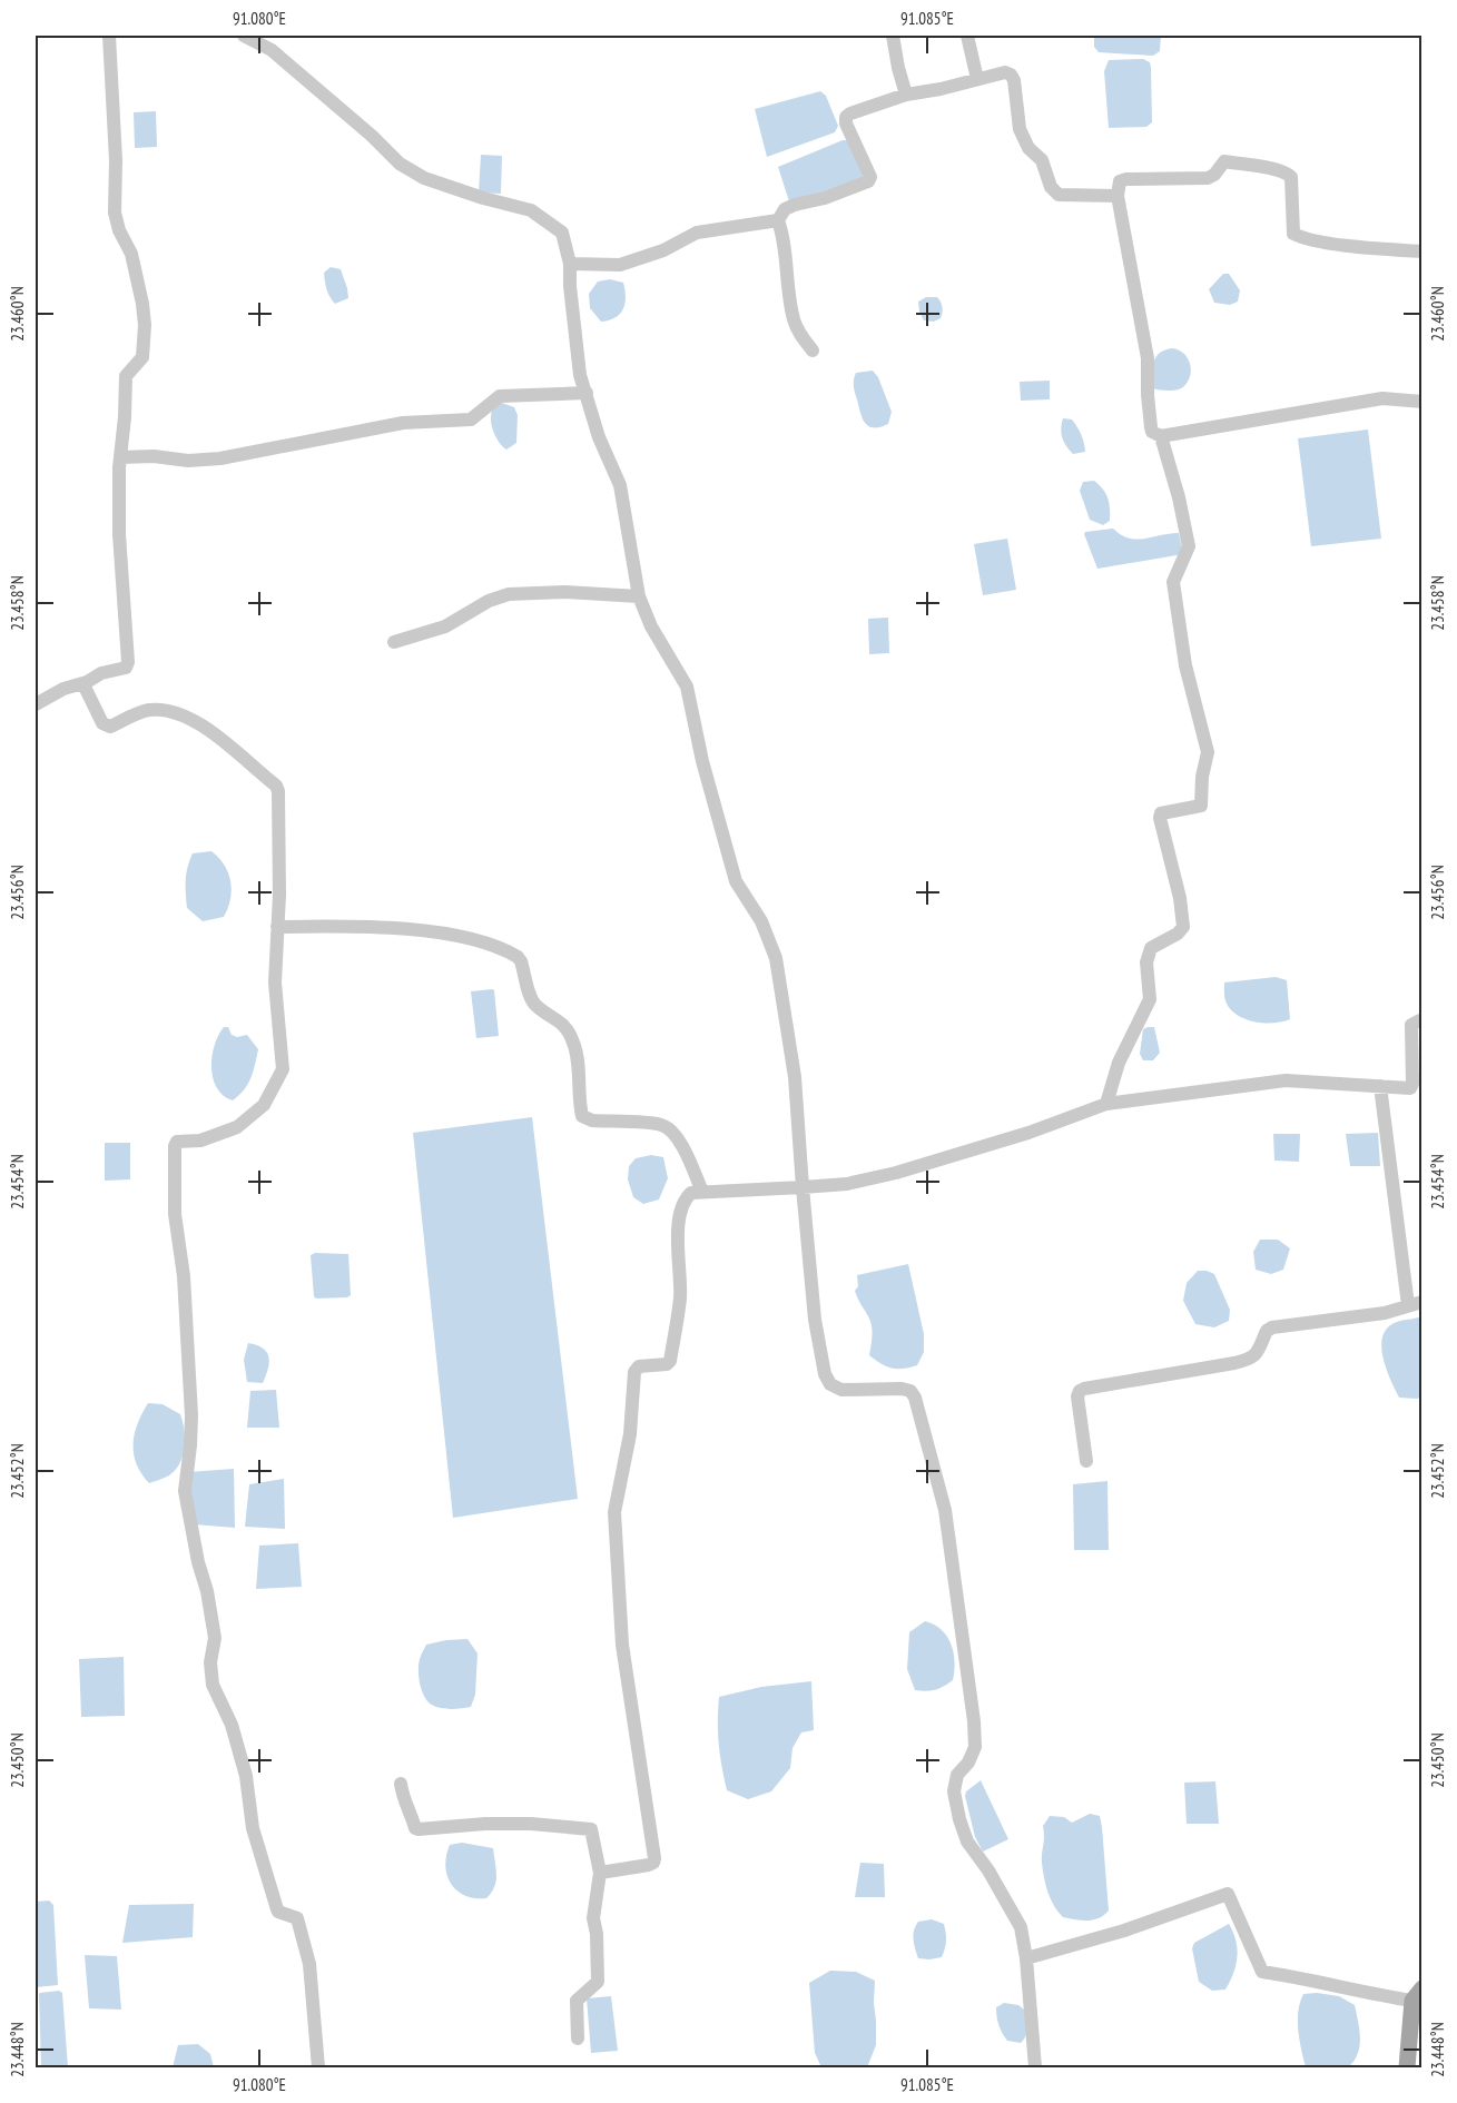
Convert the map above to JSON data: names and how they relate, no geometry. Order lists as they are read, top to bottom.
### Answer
{
  "coordinates": [
    "91.080°E",
    "91.085°E",
    "23.460°N",
    "23.458°N",
    "23.456°N",
    "23.454°N",
    "23.452°N",
    "23.450°N",
    "23.448°N"
  ]
}
